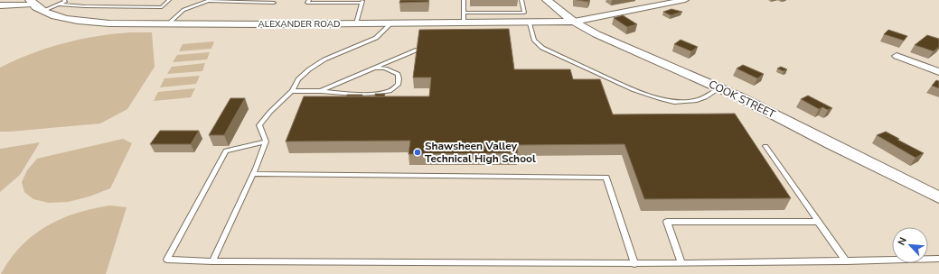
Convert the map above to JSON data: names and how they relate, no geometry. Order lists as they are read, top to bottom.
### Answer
{
  "streets": {
    "street": ["ALEXANDER ROAD", "COOK STREET"]
  },
  "crossings": [
    ["ALEXANDER ROAD", "COOK STREET"]
  ],
  "places": ["Shawsheen Valley Technical High School"],
  "north": "top left"
}
